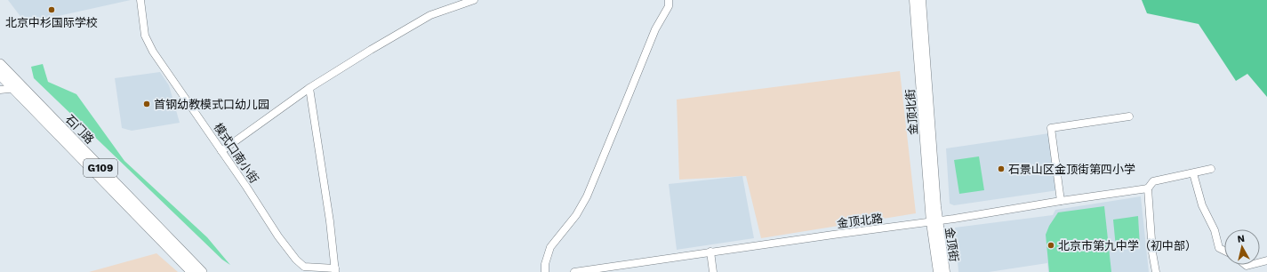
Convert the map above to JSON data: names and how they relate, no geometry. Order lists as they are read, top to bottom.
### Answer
{
  "streets": {
    "highway": ["石门路", "G109"],
    "main road": ["金顶北街", "金顶街"],
    "street": ["模式口南小街", "金顶北路"]
  },
  "crossings": [
    ["金顶北街", "金顶北路"],
    ["金顶北街", "金顶街"],
    ["金顶北路", "金顶街"]
  ],
  "places": [
    "北京中杉国际学校",
    "首钢幼教模式口幼儿园",
    "石景山区金顶街第四小学",
    "北京市第九中学（初中部）"
  ],
  "north": "top"
}
